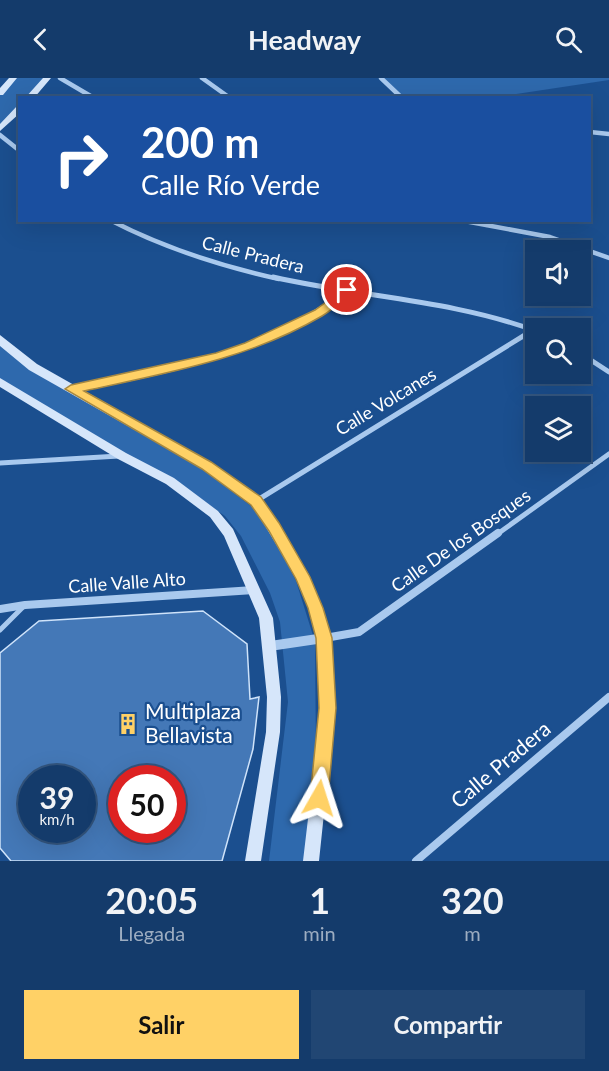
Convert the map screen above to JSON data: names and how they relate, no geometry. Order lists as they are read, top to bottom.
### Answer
{
  "streets": {
    "street": [
      "Calle Pradera",
      "Calle Volcanes",
      "Calle De los Bosques",
      "Calle Valle Alto"
    ]
  },
  "places": {
    "building": ["Multiplaza Bellavista"]
  },
  "page": {
    "header": "Headway",
    "turn": ["200 m", "Calle Río Verde"],
    "speed": "39 km/h",
    "limit": "50",
    "eta": [
      "20:05",
      "Llegada",
      "1",
      "min",
      "320",
      "m"
    ],
    "buttons": ["Salir", "Compartir"]
  }
}
